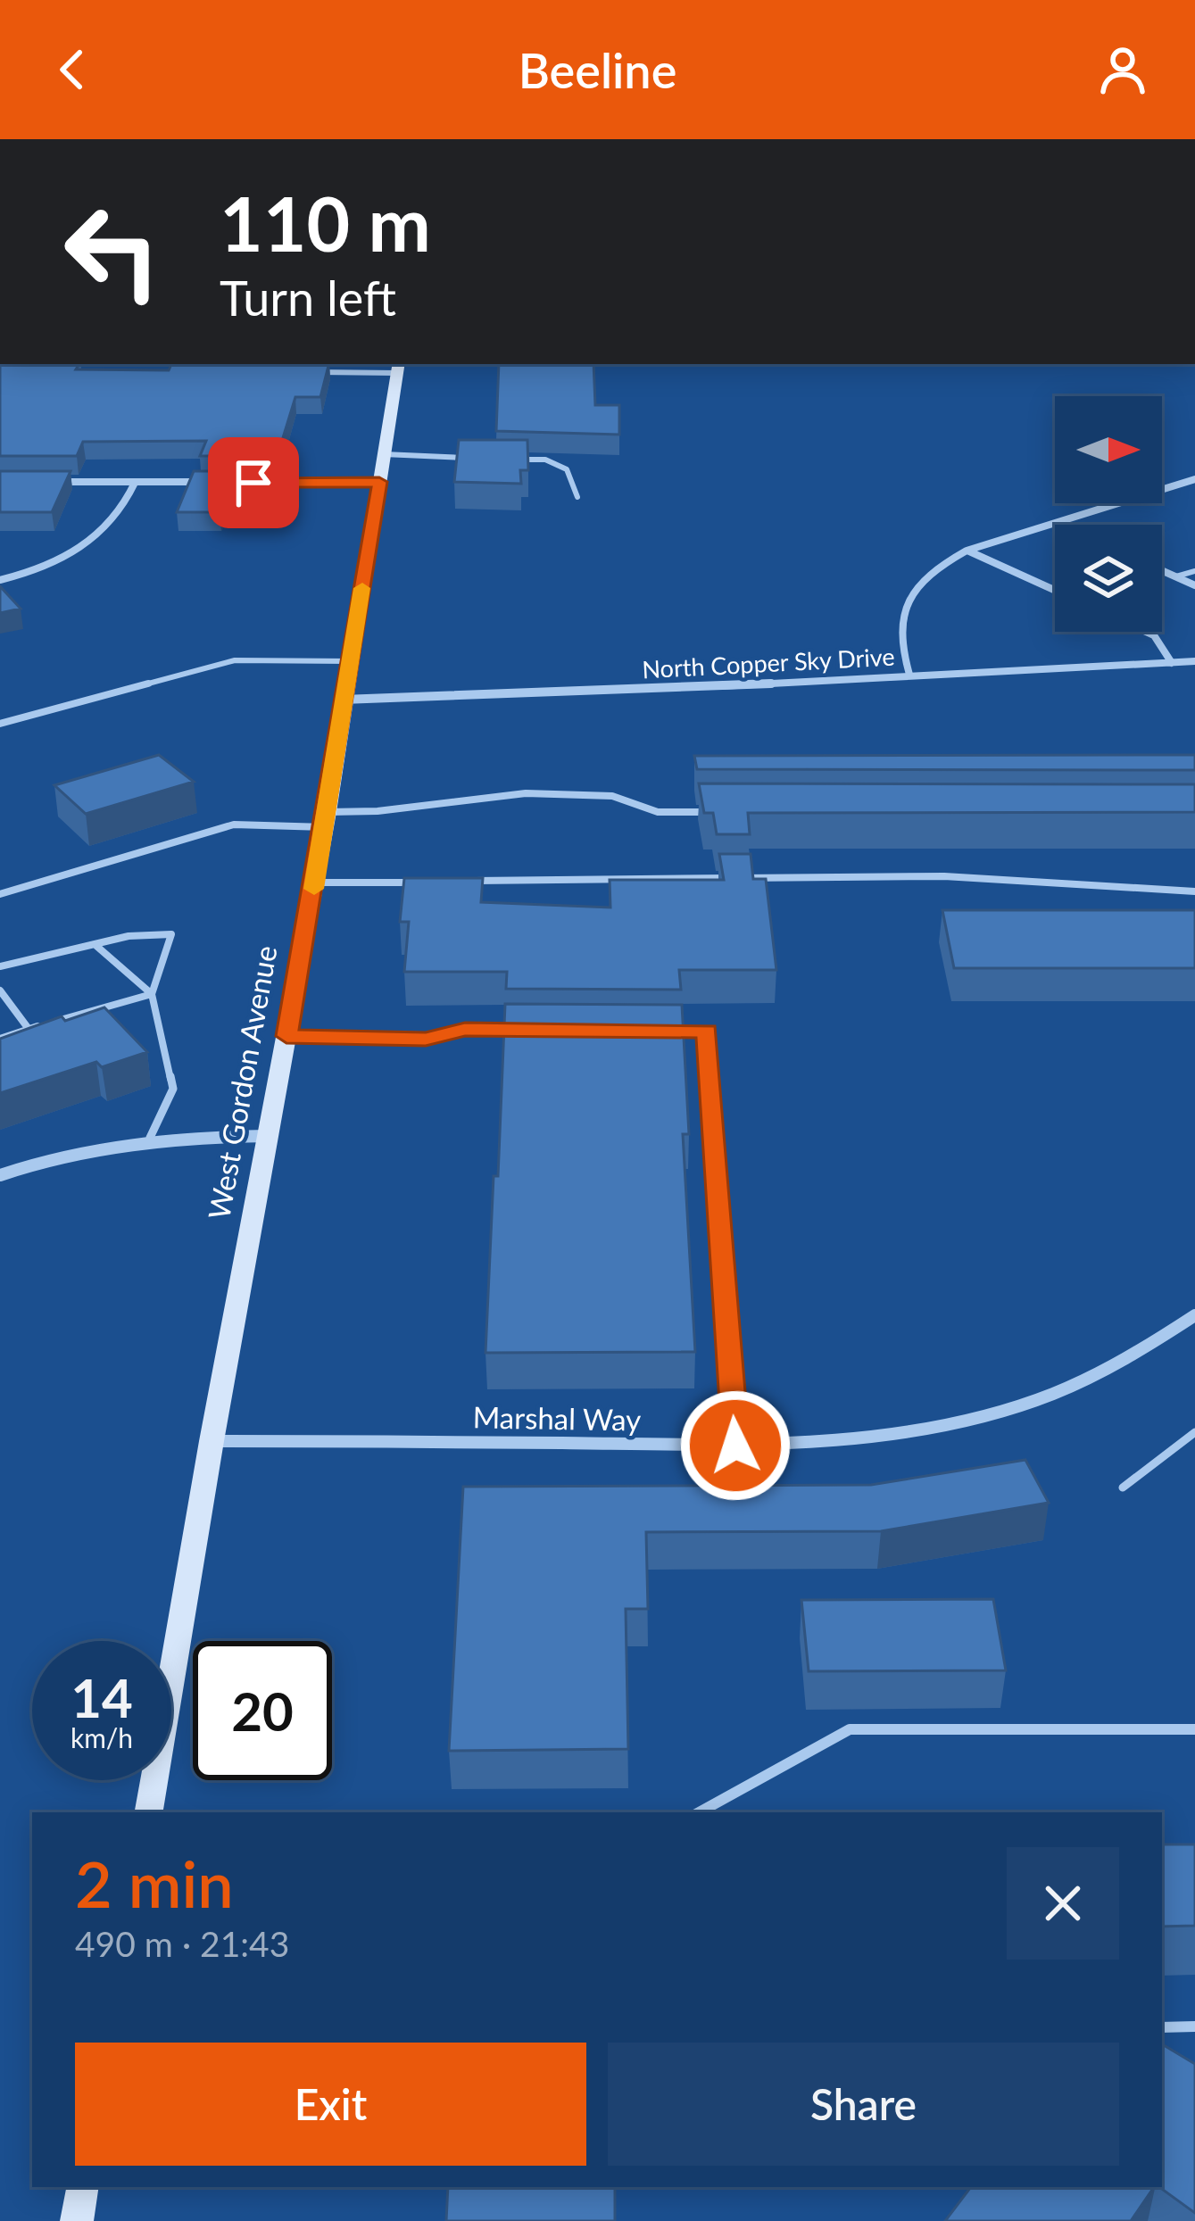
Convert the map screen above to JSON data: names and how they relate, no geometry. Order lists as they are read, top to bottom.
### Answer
{
  "streets": {
    "main road": ["West Gordon Avenue"],
    "street": ["North Copper Sky Drive", "Marshal Way"]
  },
  "crossings": [
    ["North Copper Sky Drive", "West Gordon Avenue"],
    ["West Gordon Avenue", "Marshal Way"]
  ],
  "north": "right",
  "page": {
    "header": "Beeline",
    "turn": ["110 m", "Turn left"],
    "speed": "14 km/h",
    "limit": "20",
    "heading": ["2 min", "490 m · 21:43"],
    "buttons": ["Exit", "Share"]
  }
}
